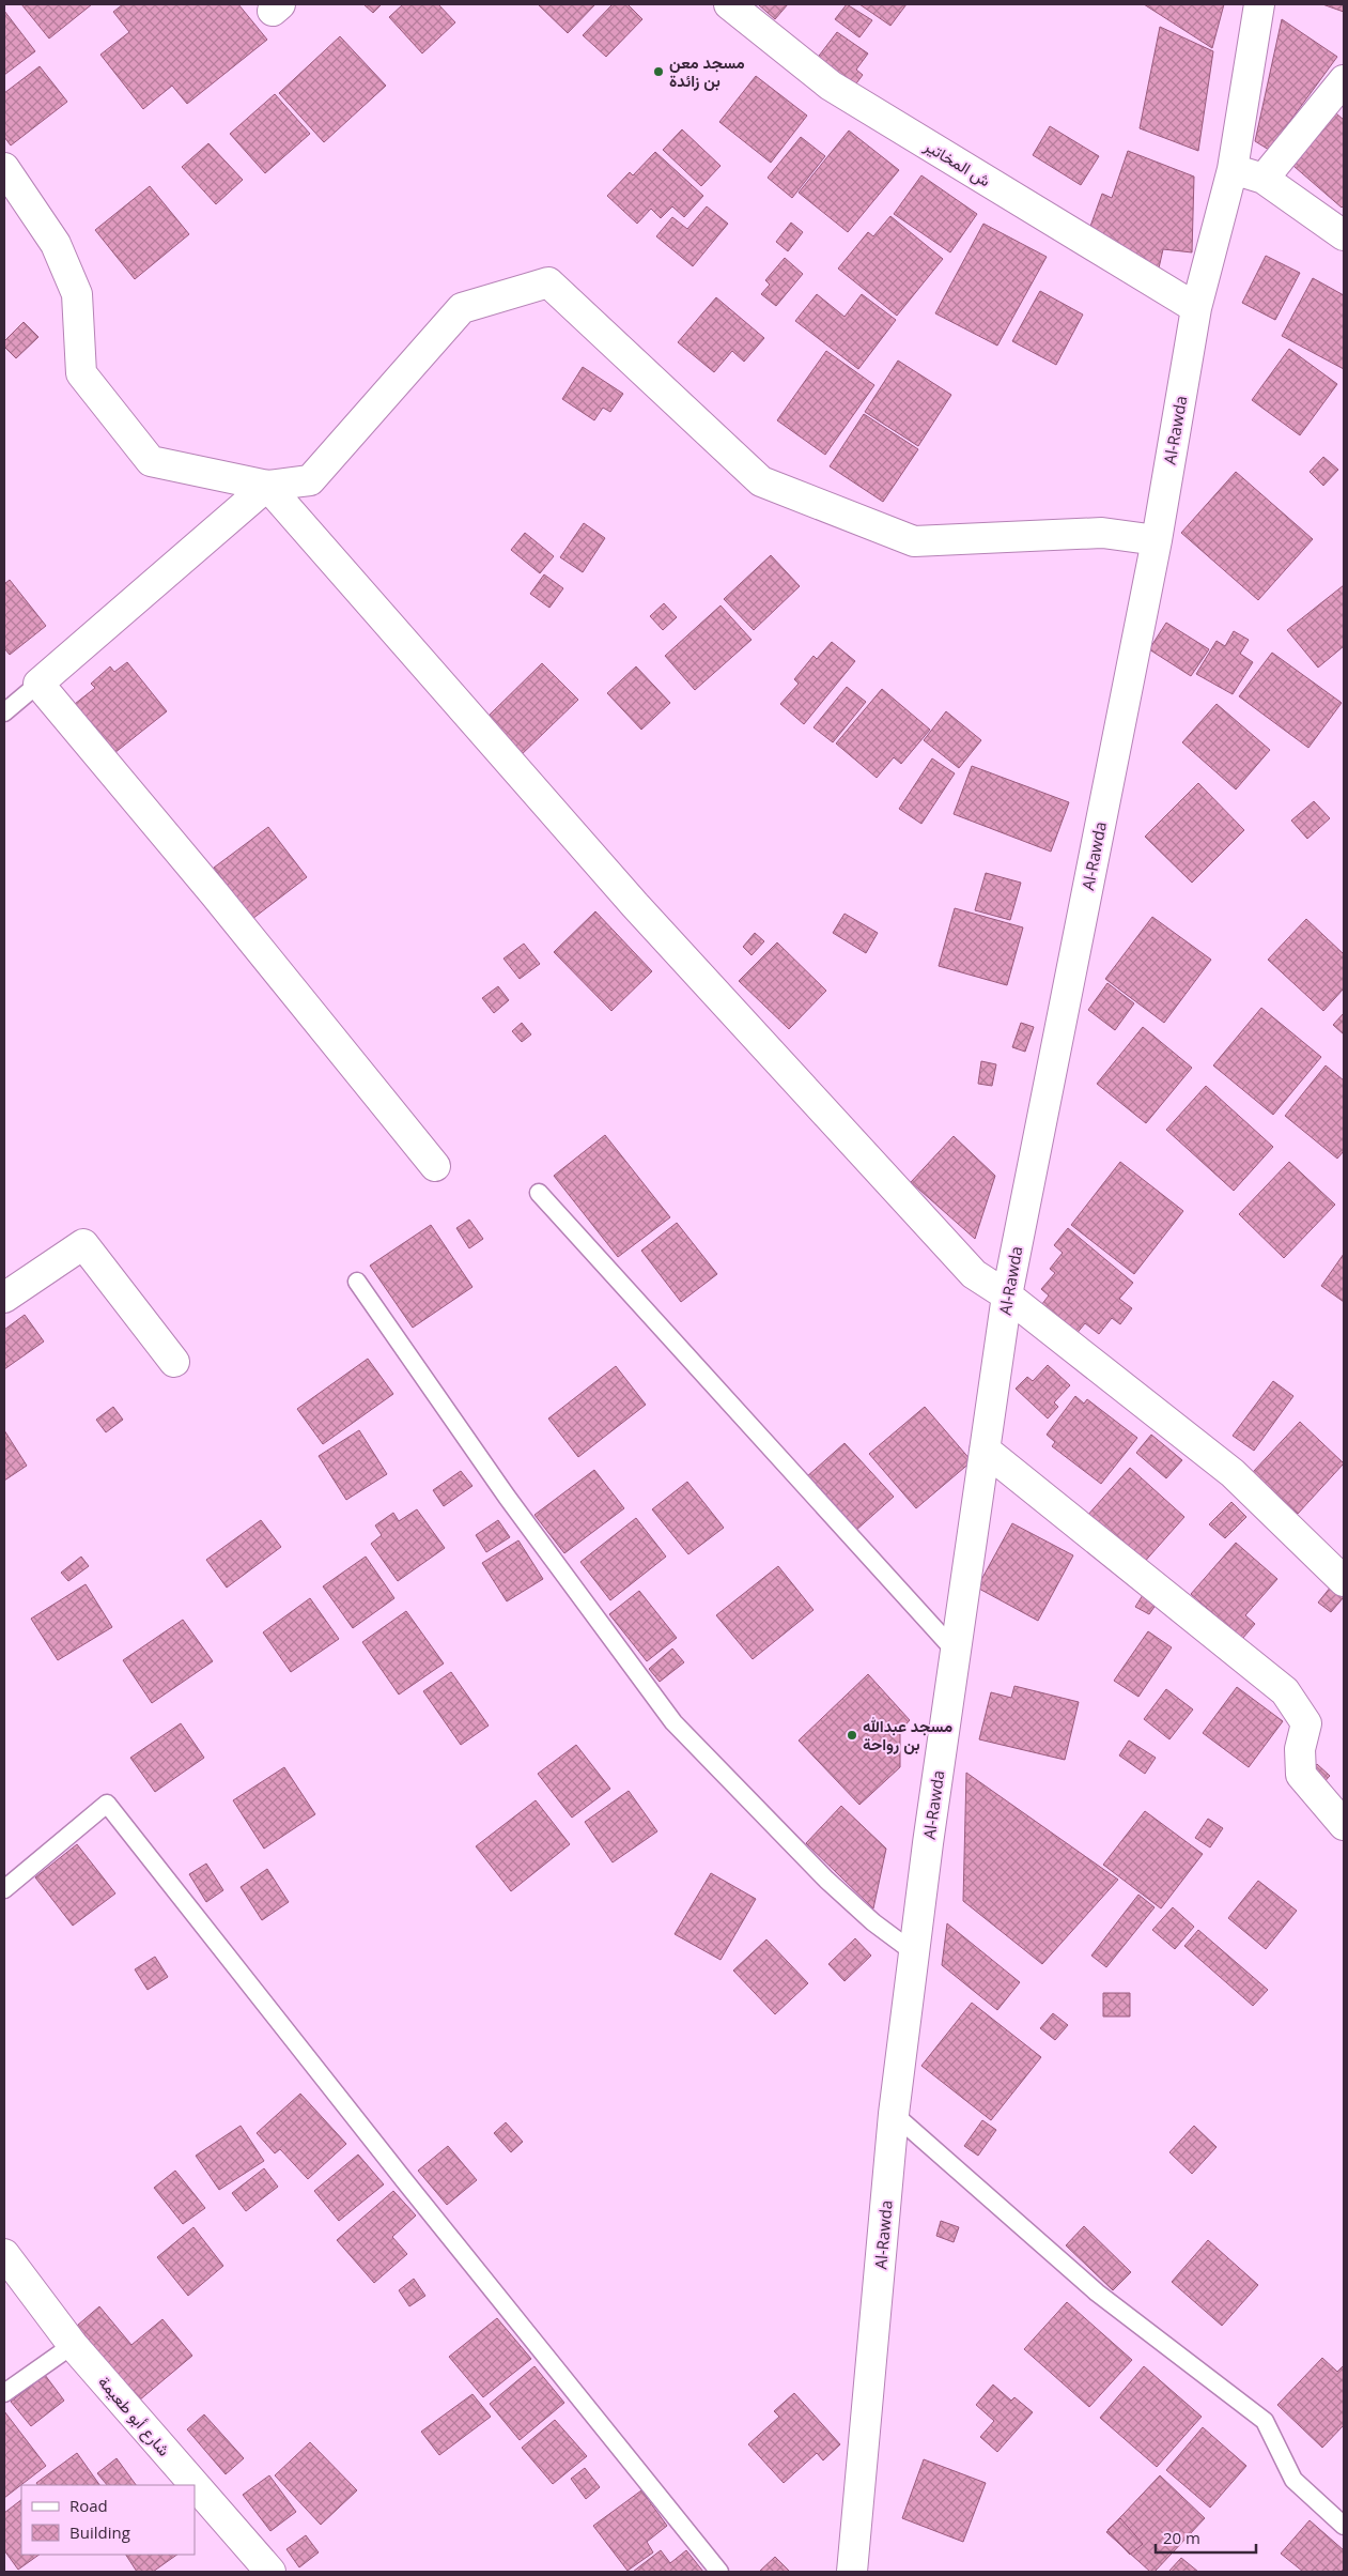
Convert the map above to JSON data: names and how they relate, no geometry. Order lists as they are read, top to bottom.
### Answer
{
  "streets": {
    "street": ["ش المخاتير", "Al-Rawda", "شارع أبو طعيمة"]
  },
  "crossings": [
    ["ش المخاتير", "Al-Rawda"]
  ],
  "places": ["مسجد معن بن زائدة", "مسجد عبدالله بن رواحة"],
  "legend": ["Road", "Building"],
  "scale_bar": "20 m"
}
